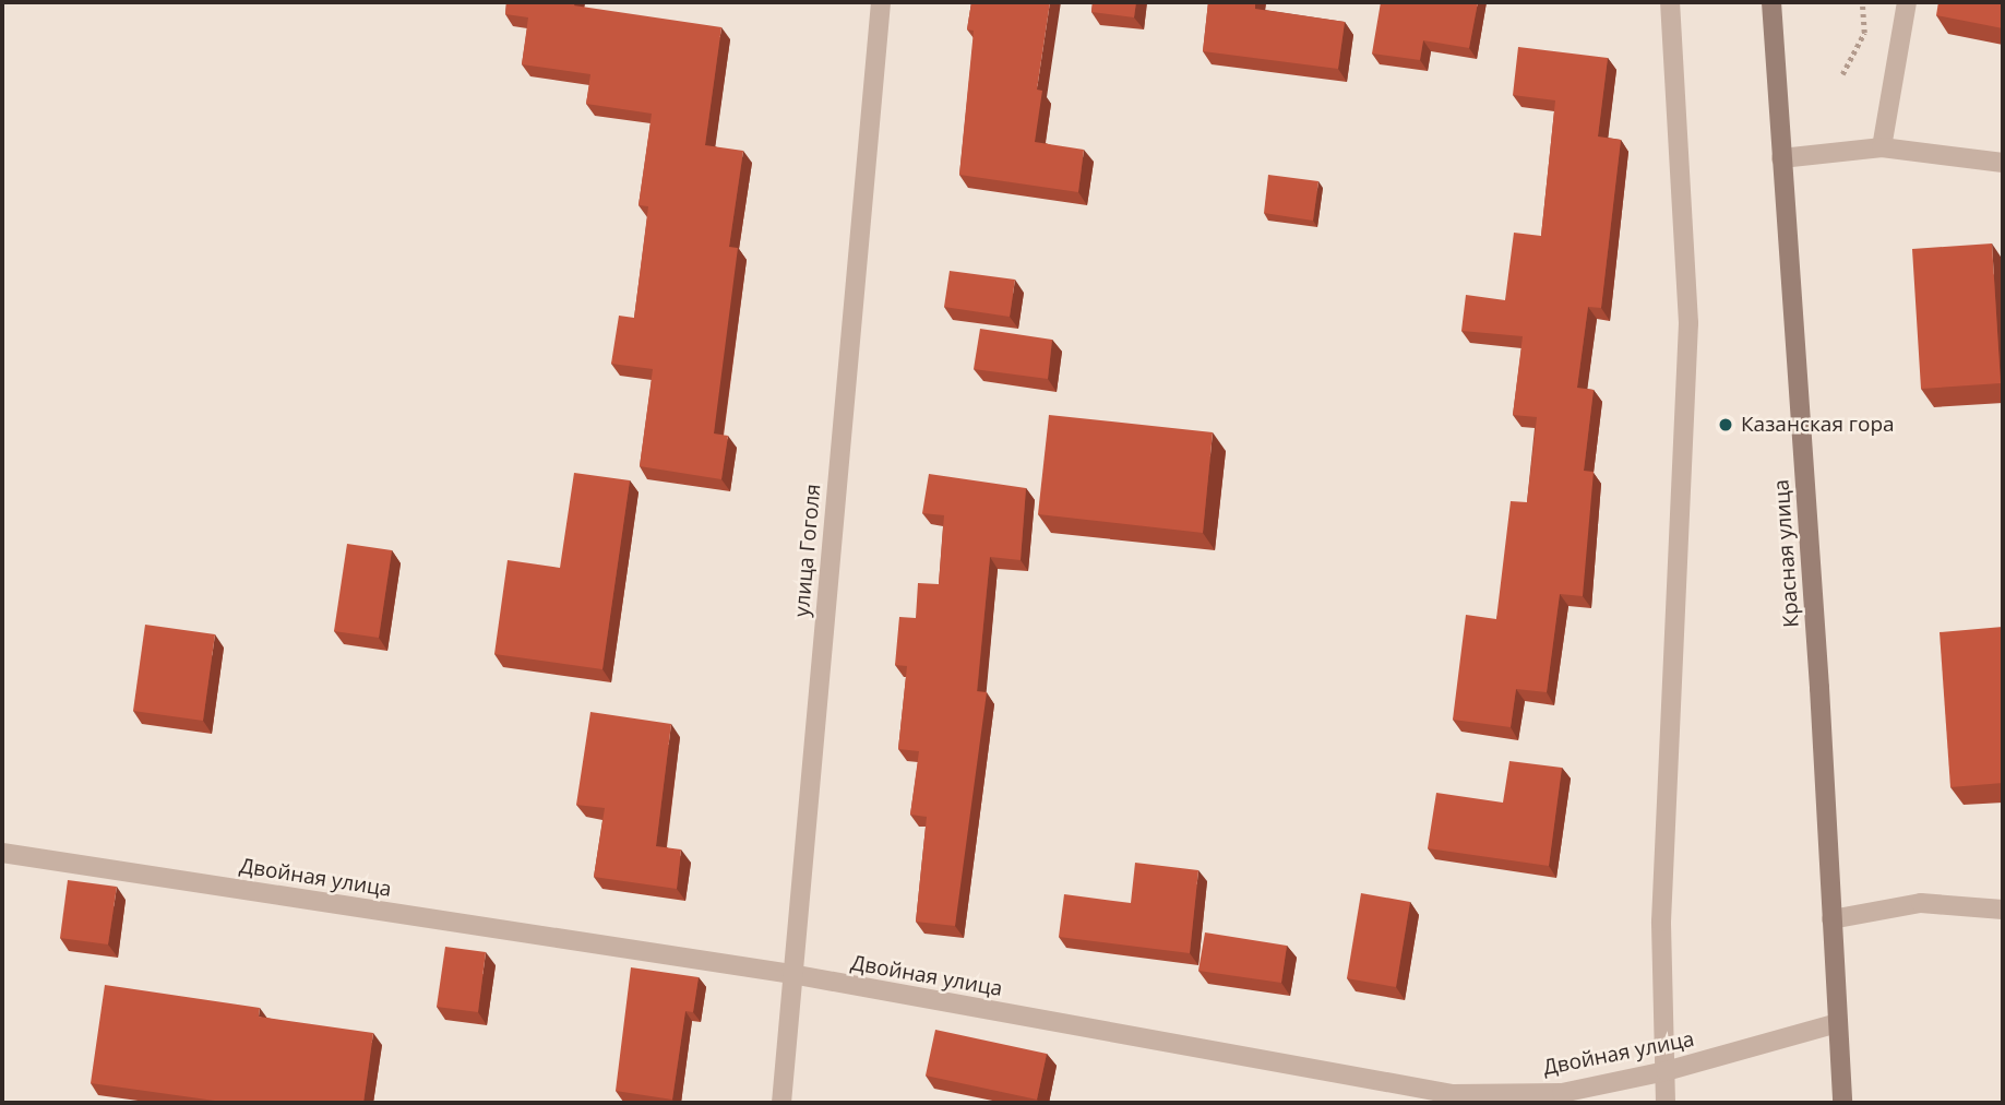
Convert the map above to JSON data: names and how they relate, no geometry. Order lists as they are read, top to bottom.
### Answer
{
  "streets": {
    "main road": ["Красная улица"],
    "street": ["улица Гоголя", "Двойная улица"]
  },
  "crossings": [
    ["улица Гоголя", "Двойная улица"],
    ["Красная улица", "Двойная улица"]
  ],
  "places": ["Казанская гора"]
}
